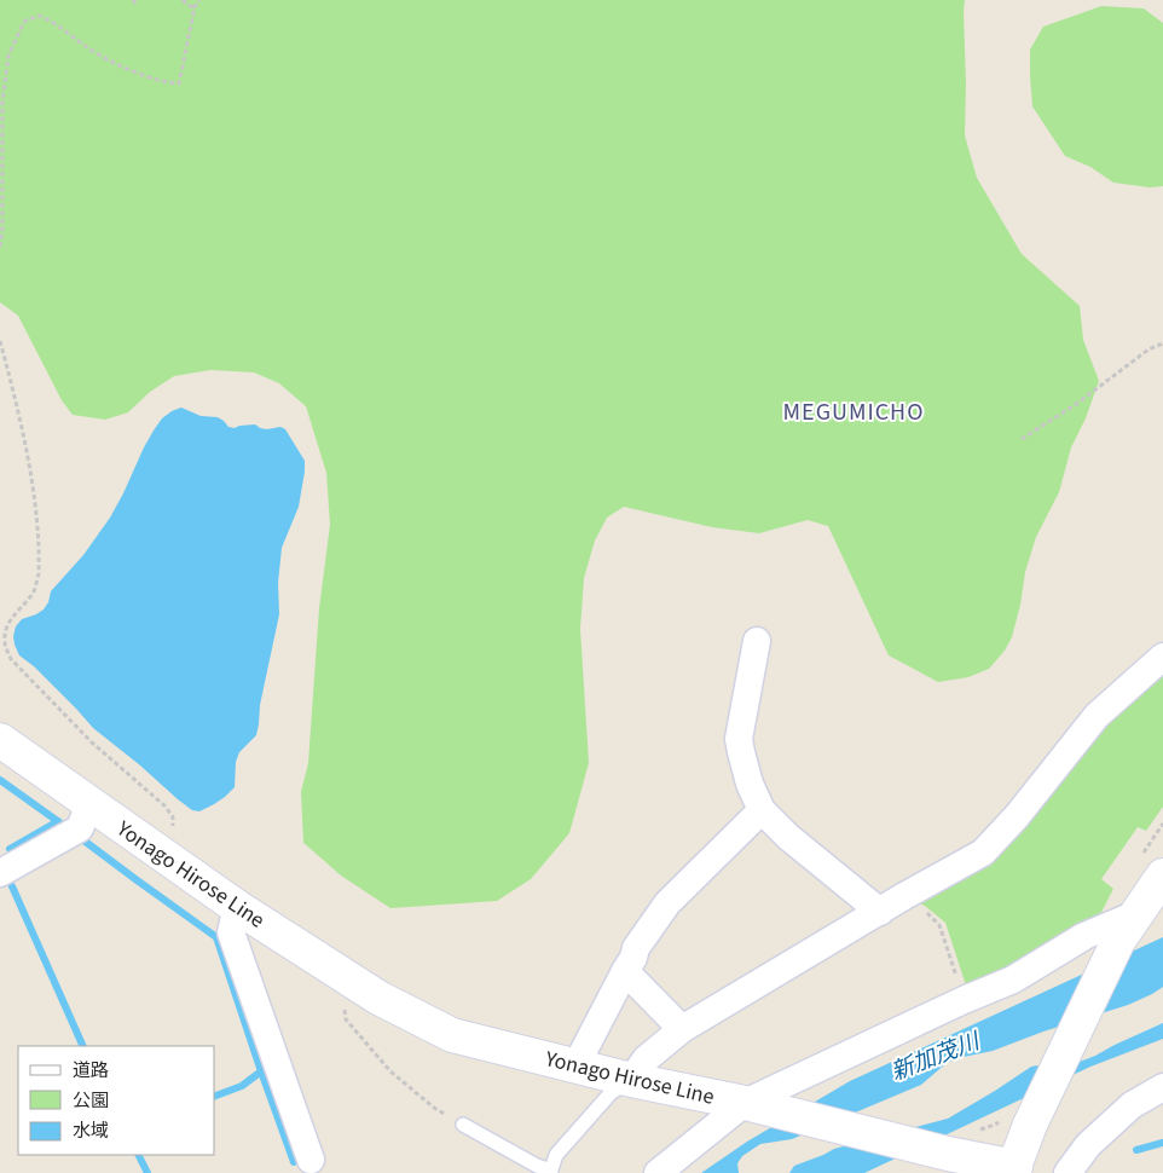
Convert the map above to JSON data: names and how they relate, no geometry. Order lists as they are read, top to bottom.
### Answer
{
  "streets": {
    "main road": ["Yonago Hirose Line"]
  },
  "districts": ["MEGUMICHO"],
  "water": ["新加茂川"],
  "legend": ["道路", "公園", "水域"]
}
